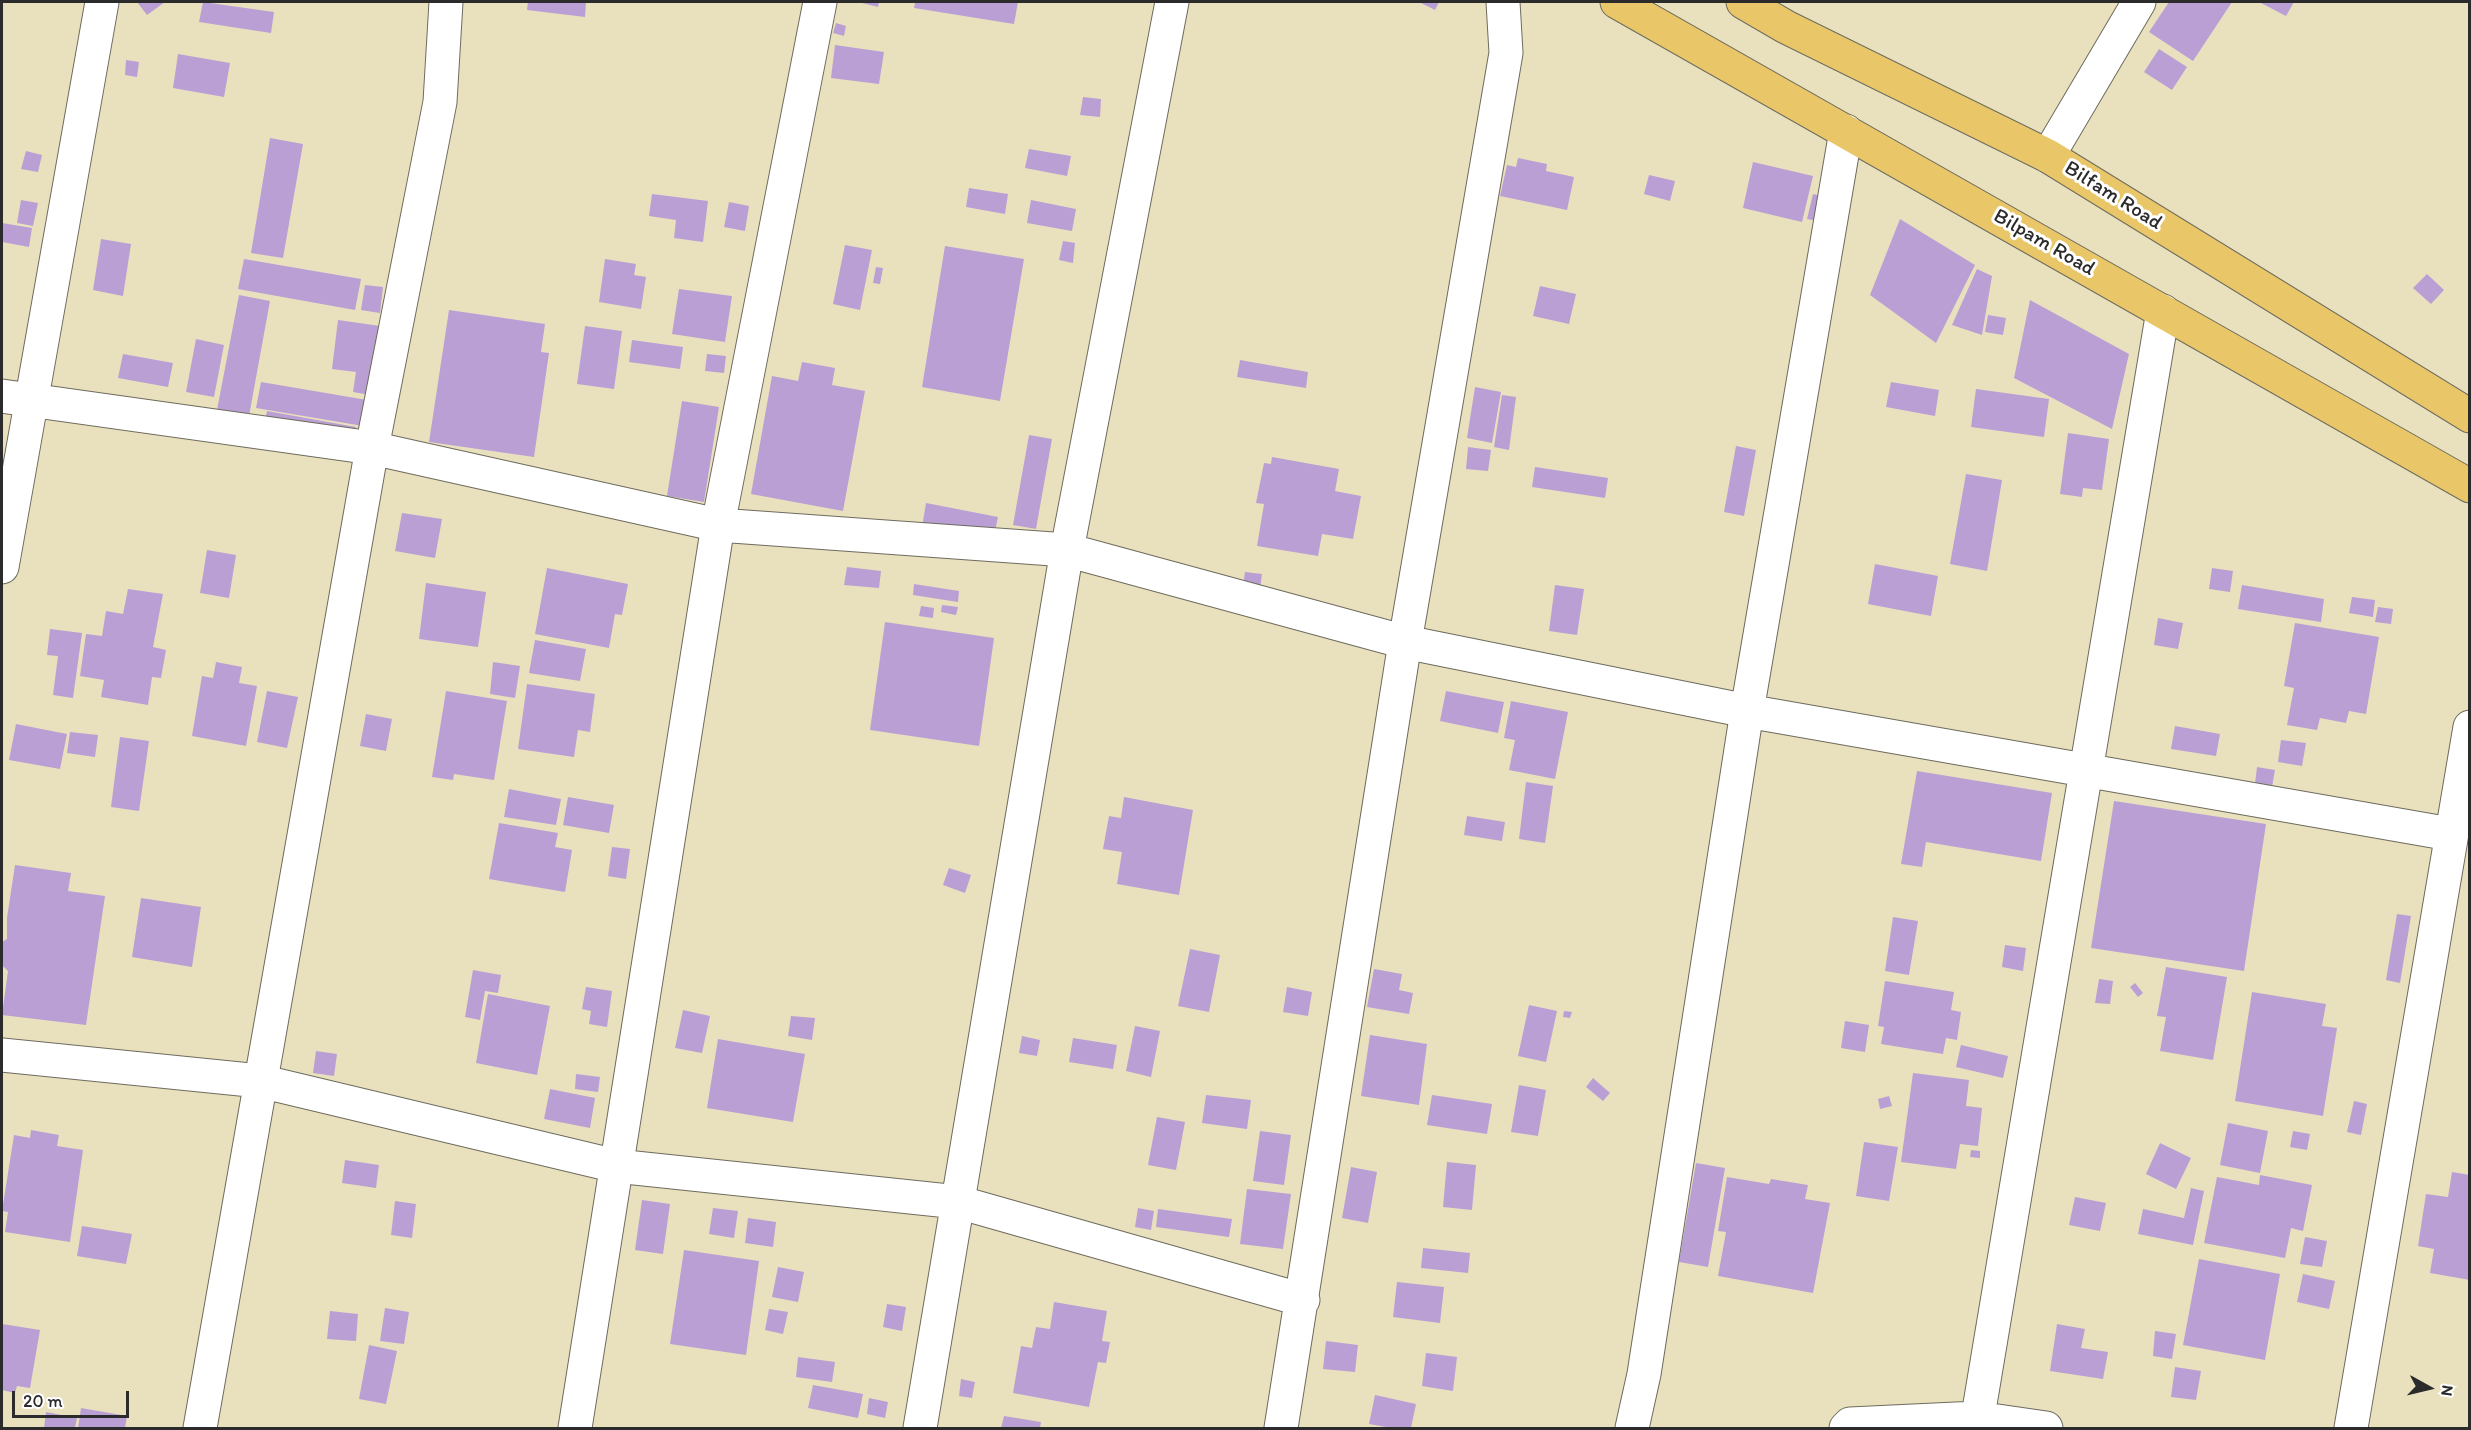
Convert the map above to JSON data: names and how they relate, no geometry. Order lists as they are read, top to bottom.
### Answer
{
  "streets": {
    "main road": ["Bilfam Road", "Bilpam Road"]
  },
  "scale_bar": "20 m",
  "north": "right"
}
